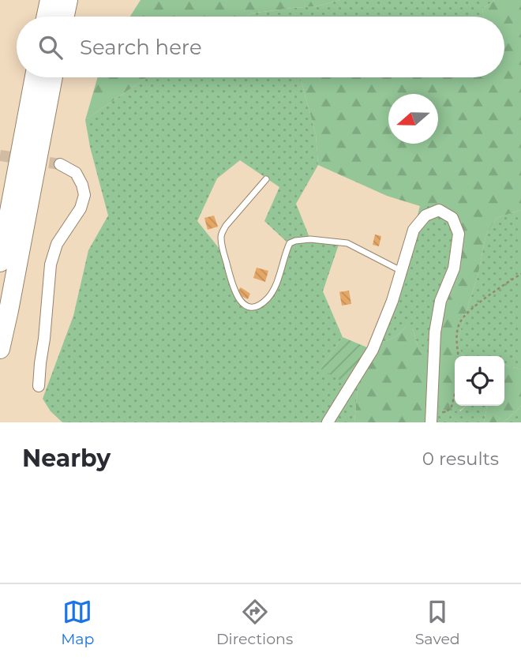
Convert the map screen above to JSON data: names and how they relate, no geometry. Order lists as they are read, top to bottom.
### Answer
{
  "north": "left",
  "page": {
    "search": "Search here",
    "heading": ["Nearby", "0 results"],
    "nav": ["Map", "Directions", "Saved"]
  }
}
